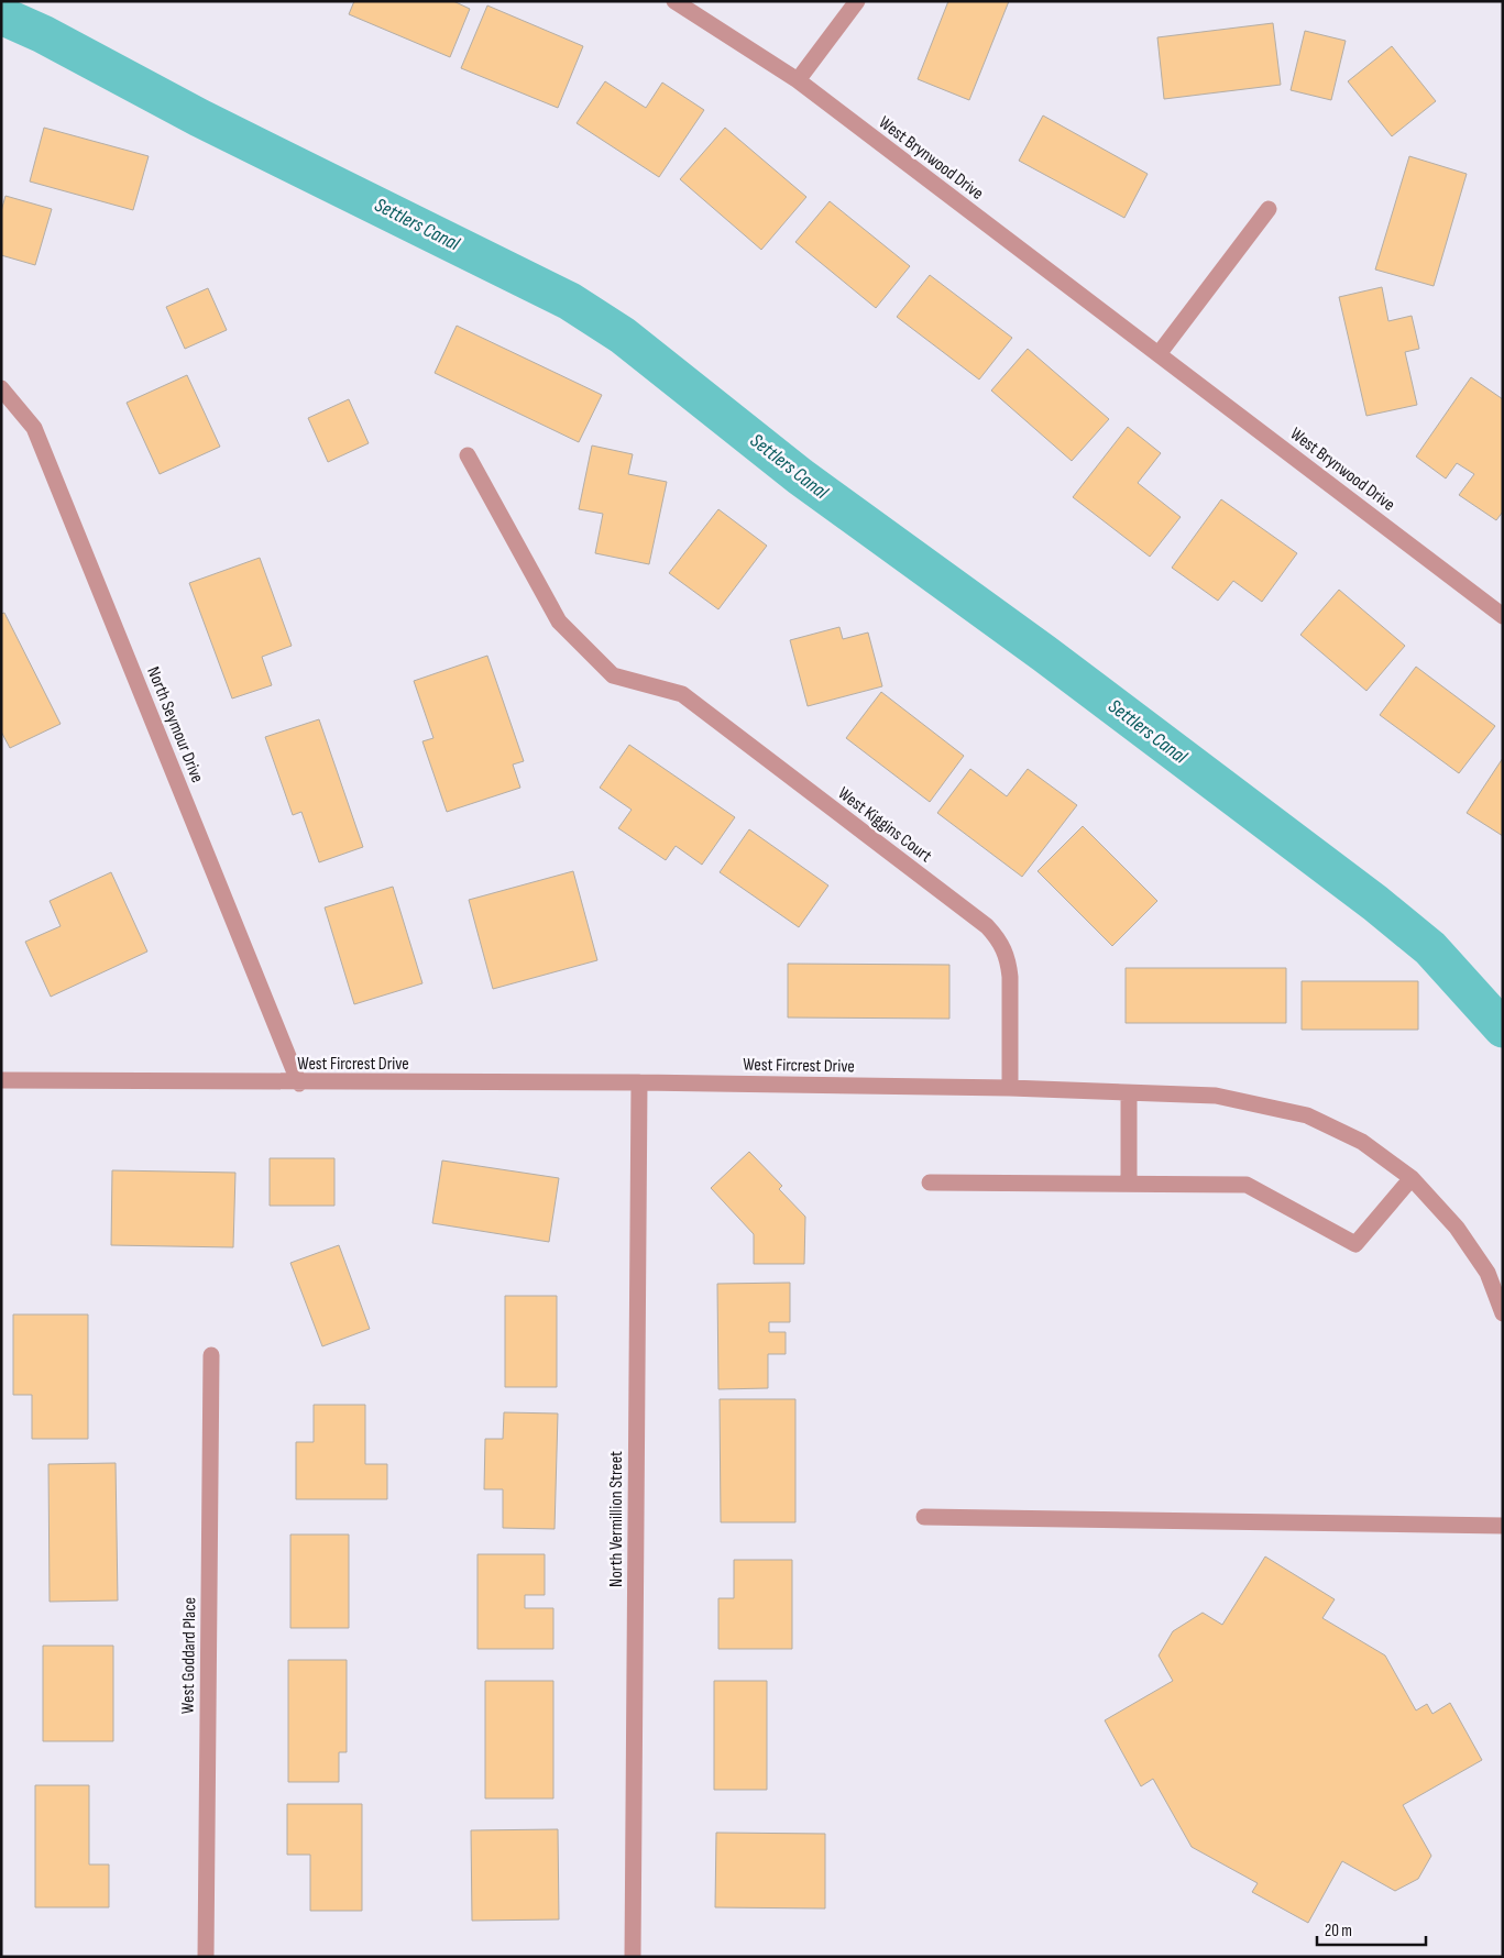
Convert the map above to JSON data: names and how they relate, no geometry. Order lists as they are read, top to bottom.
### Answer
{
  "streets": {
    "street": [
      "West Brynwood Drive",
      "North Seymour Drive",
      "West Kiggins Court",
      "West Fircrest Drive",
      "North Vermillion Street",
      "West Goddard Place"
    ]
  },
  "crossings": [
    ["North Seymour Drive", "West Fircrest Drive"],
    ["West Kiggins Court", "West Fircrest Drive"],
    ["West Fircrest Drive", "North Vermillion Street"]
  ],
  "water": ["Settlers Canal"],
  "scale_bar": "20 m"
}
